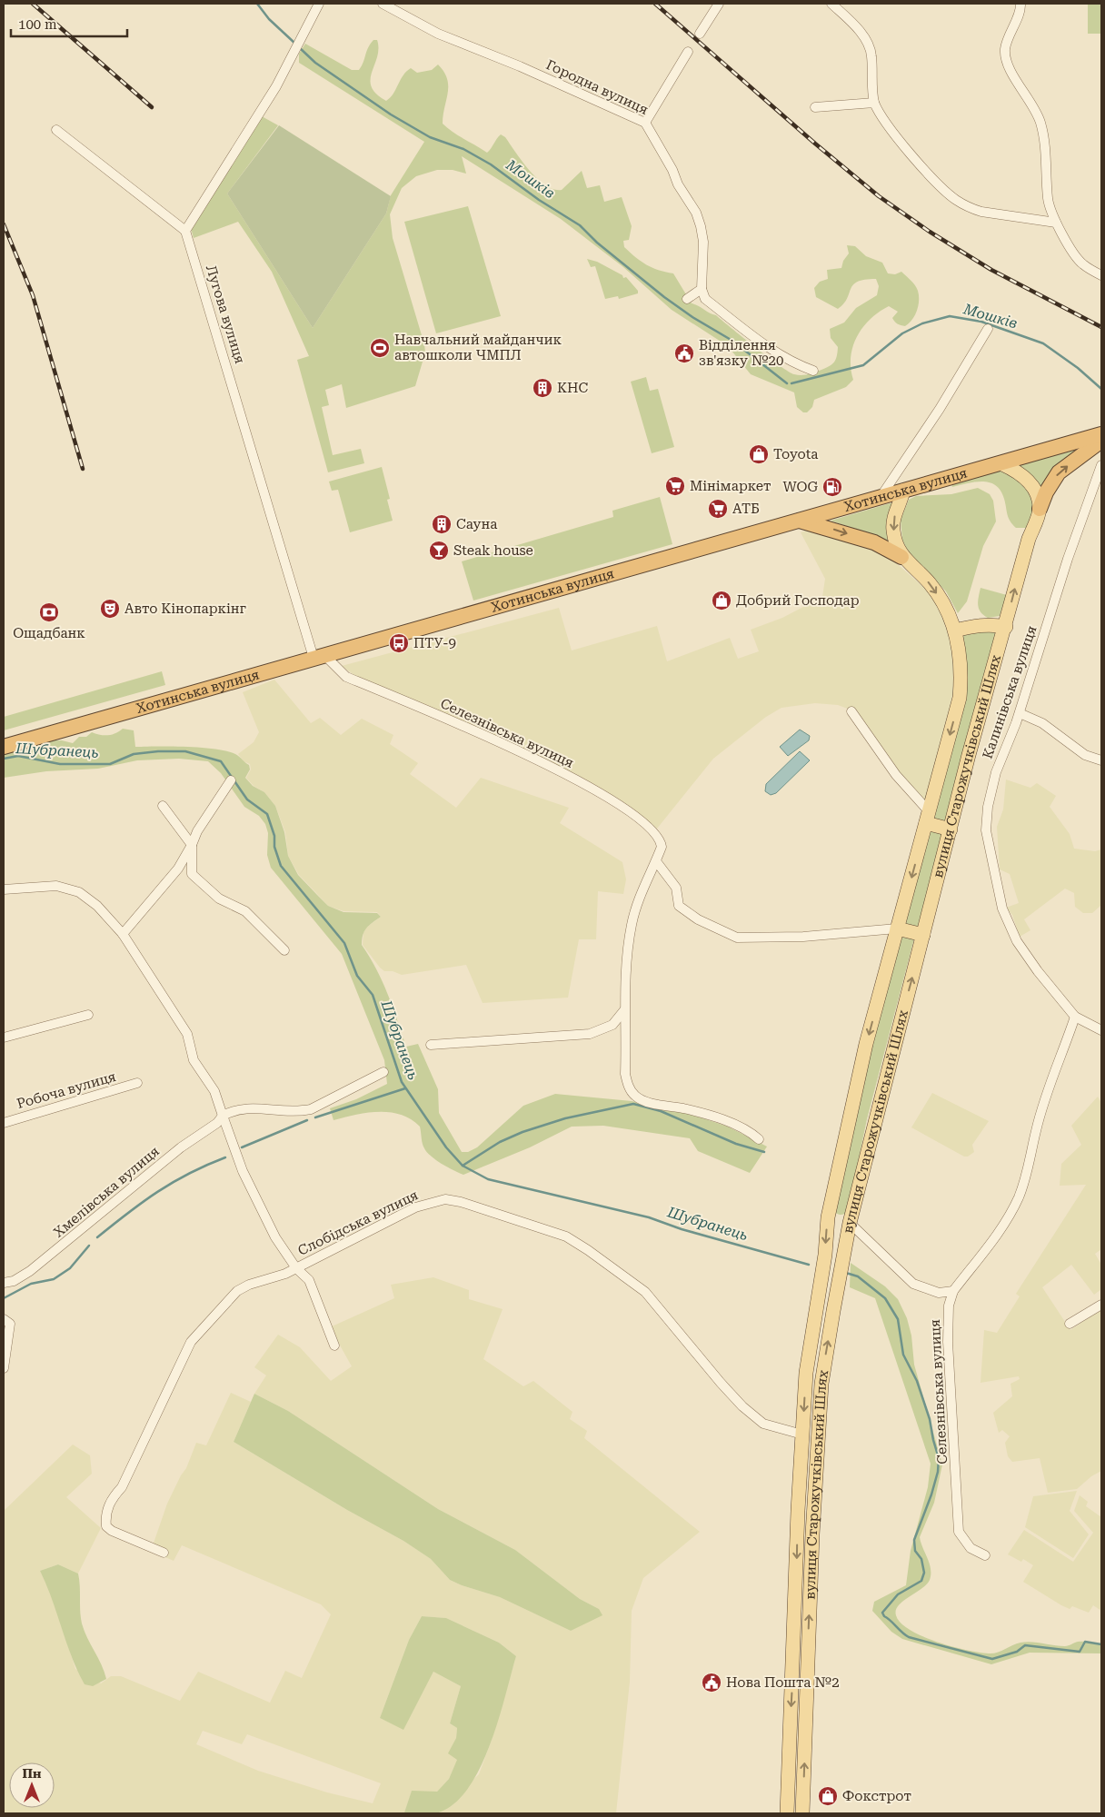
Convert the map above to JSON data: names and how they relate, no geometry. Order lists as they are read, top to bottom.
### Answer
{
  "streets": {
    "highway": ["Хотинська вулиця"],
    "main road": ["вулиця Старожучківський Шлях"],
    "street": [
      "Городна вулиця",
      "Лугова вулиця",
      "Калинівська вулиця",
      "Селезнівська вулиця",
      "Робоча вулиця",
      "Хмелівська вулиця",
      "Слобідська вулиця"
    ]
  },
  "crossings": [
    ["Лугова вулиця", "Хотинська вулиця"],
    ["Лугова вулиця", "Селезнівська вулиця"],
    ["Хотинська вулиця", "Селезнівська вулиця"],
    ["Хотинська вулиця", "вулиця Старожучківський Шлях"],
    ["вулиця Старожучківський Шлях", "Слобідська вулиця"]
  ],
  "water": ["Мошків", "Шубранець"],
  "places": {
    "sports": ["Навчальний майданчик автошколи ЧМПЛ"],
    "public building": ["Відділення зв'язку №20", "Нова Пошта №2"],
    "building": ["КНС", "Сауна"],
    "shop": ["Toyota", "Добрий Господар", "Фокстрот"],
    "supermarket": ["Мінімаркет", "АТБ"],
    "fuel station": ["WOG"],
    "bar": ["Steak house"],
    "theatre": ["Авто Кінопаркінг"],
    "bank": ["Ощадбанк"],
    "bus stop": ["ПТУ-9"]
  },
  "scale_bar": "100 m",
  "north": "top"
}
